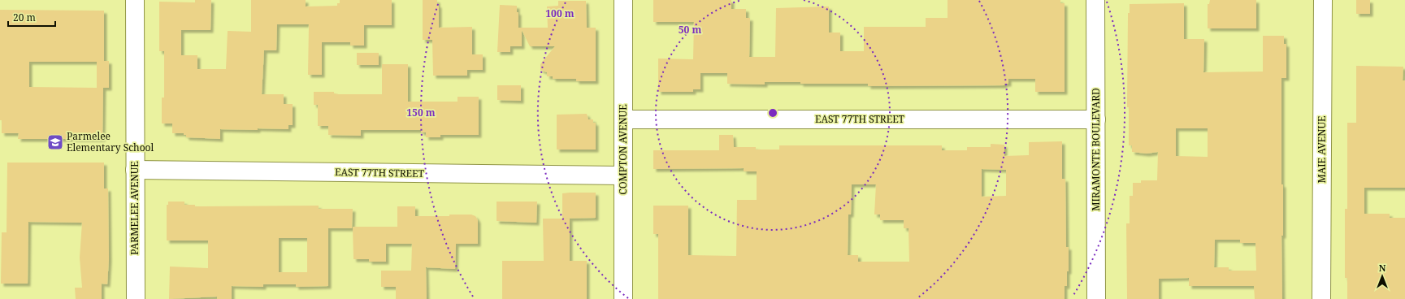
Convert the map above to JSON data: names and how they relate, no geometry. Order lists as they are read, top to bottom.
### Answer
{
  "streets": {
    "street": [
      "EAST 77TH STREET",
      "COMPTON AVENUE",
      "MIRAMONTE BOULEVARD",
      "MAIE AVENUE",
      "PARMELEE AVENUE"
    ]
  },
  "crossings": [
    ["EAST 77TH STREET", "COMPTON AVENUE"],
    ["EAST 77TH STREET", "MIRAMONTE BOULEVARD"],
    ["EAST 77TH STREET", "PARMELEE AVENUE"]
  ],
  "places": {
    "school or university": ["Parmelee Elementary School"]
  },
  "scale_bar": "20 m",
  "north": "top",
  "rings": ["100 m", "50 m", "150 m"]
}
